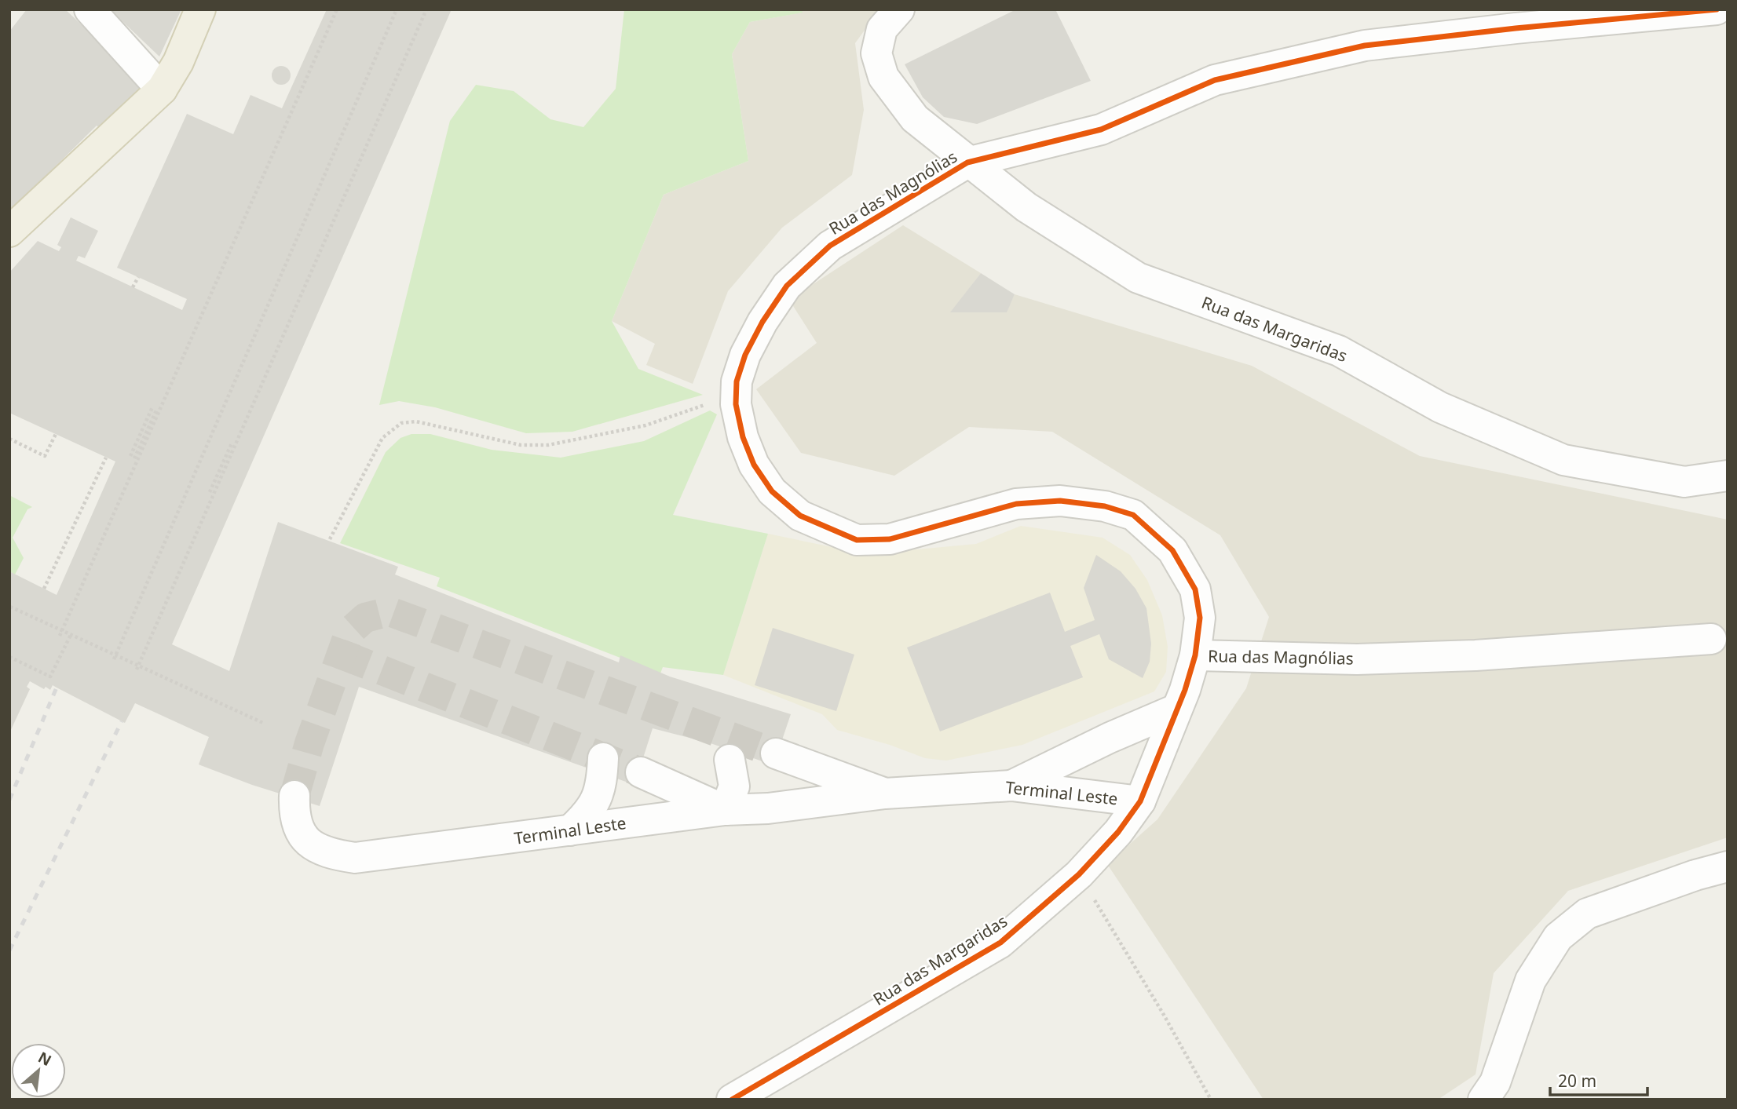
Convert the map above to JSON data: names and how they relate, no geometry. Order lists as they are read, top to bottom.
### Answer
{
  "streets": {
    "street": ["Rua das Magnólias", "Rua das Margaridas", "Terminal Leste"]
  },
  "crossings": [
    ["Rua das Magnólias", "Rua das Margaridas"],
    ["Rua das Margaridas", "Terminal Leste"]
  ],
  "scale_bar": "20 m",
  "north": "top right"
}
